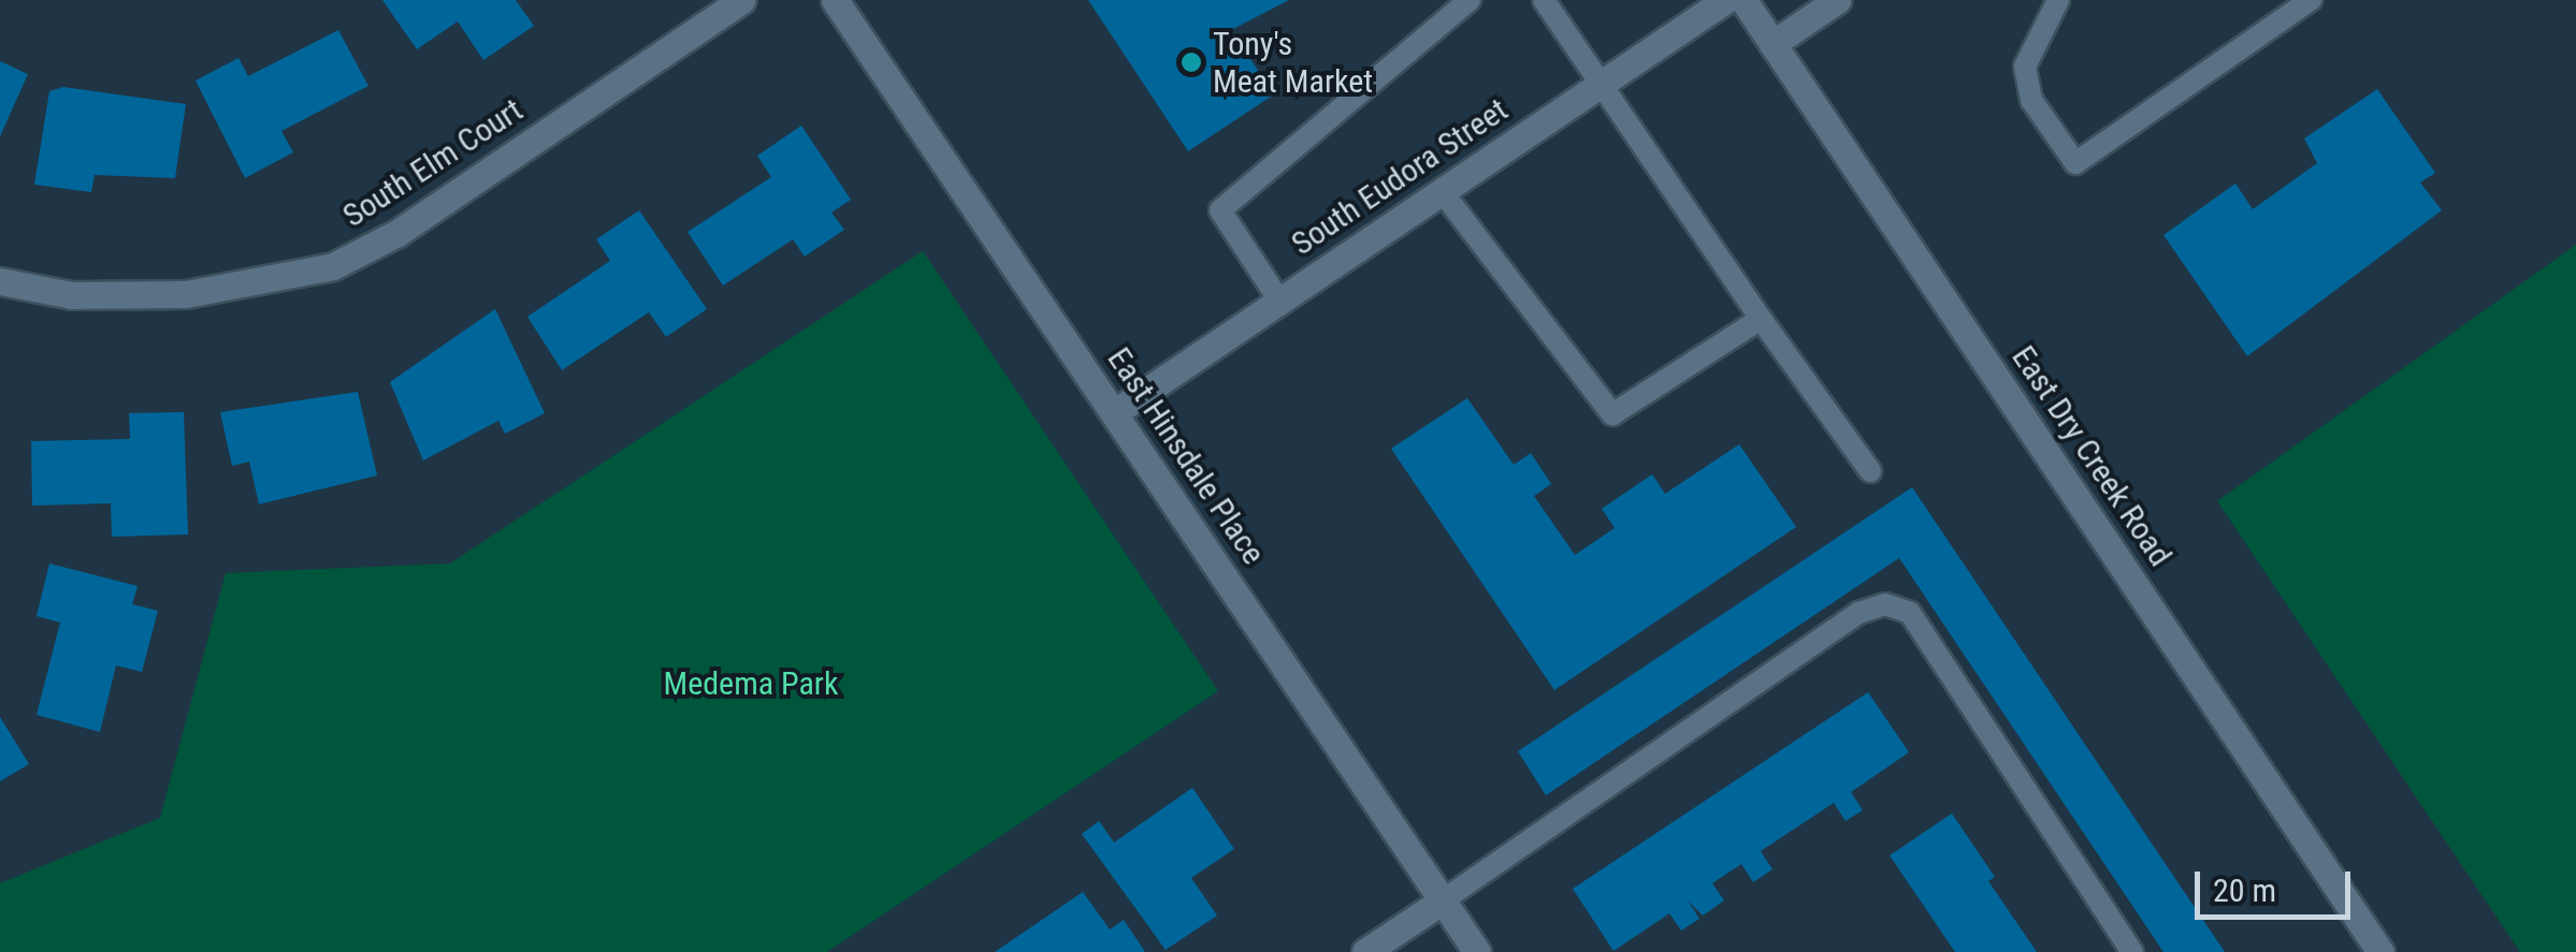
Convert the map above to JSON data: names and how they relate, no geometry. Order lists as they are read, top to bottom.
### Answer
{
  "streets": {
    "street": [
      "South Elm Court",
      "South Eudora Street",
      "East Hinsdale Place",
      "East Dry Creek Road"
    ]
  },
  "crossings": [
    ["South Eudora Street", "East Hinsdale Place"]
  ],
  "parks": ["Medema Park"],
  "places": ["Tony's Meat Market"],
  "scale_bar": "20 m"
}
